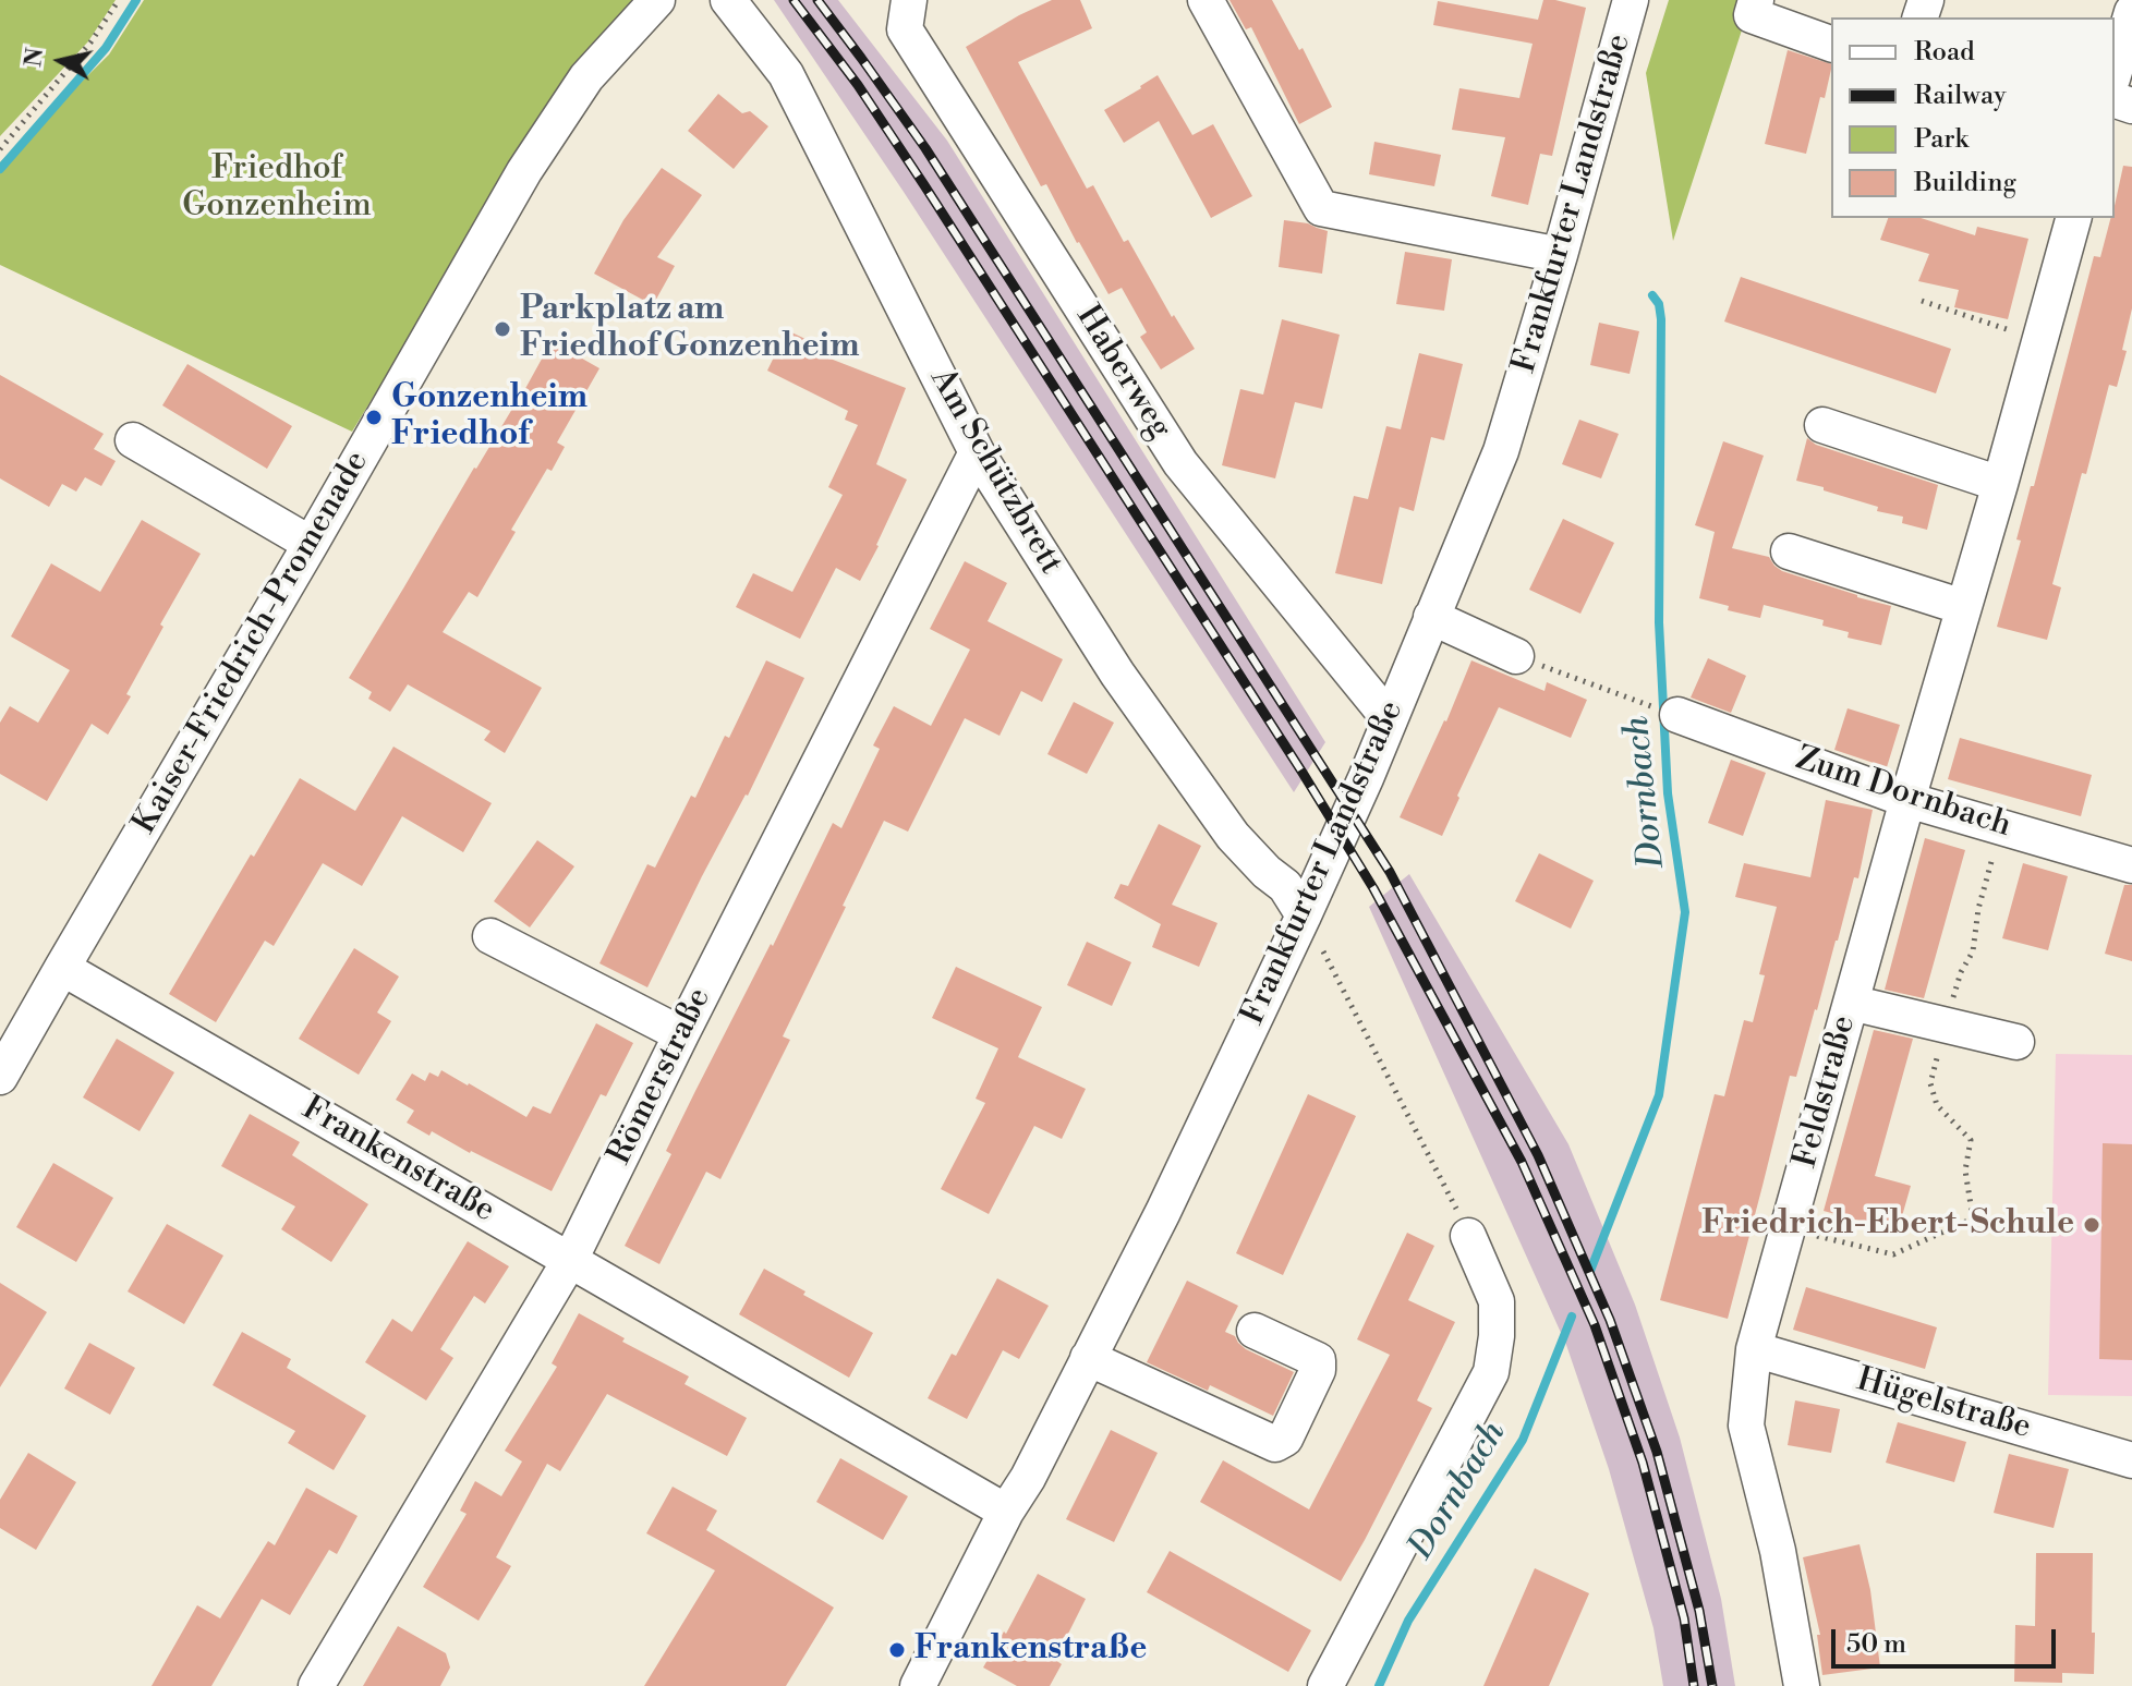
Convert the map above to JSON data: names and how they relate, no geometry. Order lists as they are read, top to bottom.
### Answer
{
  "streets": {
    "street": [
      "Frankfurter Landstraße",
      "Haberweg",
      "Am Schützbrett",
      "Kaiser-Friedrich-Promenade",
      "Zum Dornbach",
      "Römerstraße",
      "Feldstraße",
      "Frankenstraße",
      "Hügelstraße"
    ]
  },
  "crossings": [
    ["Frankfurter Landstraße", "Haberweg"],
    ["Frankfurter Landstraße", "Am Schützbrett"],
    ["Frankfurter Landstraße", "Frankenstraße"],
    ["Am Schützbrett", "Römerstraße"],
    ["Kaiser-Friedrich-Promenade", "Frankenstraße"],
    ["Zum Dornbach", "Feldstraße"],
    ["Römerstraße", "Frankenstraße"],
    ["Feldstraße", "Hügelstraße"]
  ],
  "water": ["Dornbach"],
  "parks": ["Friedhof Gonzenheim"],
  "places": [
    "Parkplatz am Friedhof Gonzenheim",
    "Gonzenheim Friedhof",
    "Friedrich-Ebert-Schule",
    "Frankenstraße"
  ],
  "legend": [
    "Road",
    "Railway",
    "Park",
    "Building"
  ],
  "scale_bar": "50 m",
  "north": "left"
}
